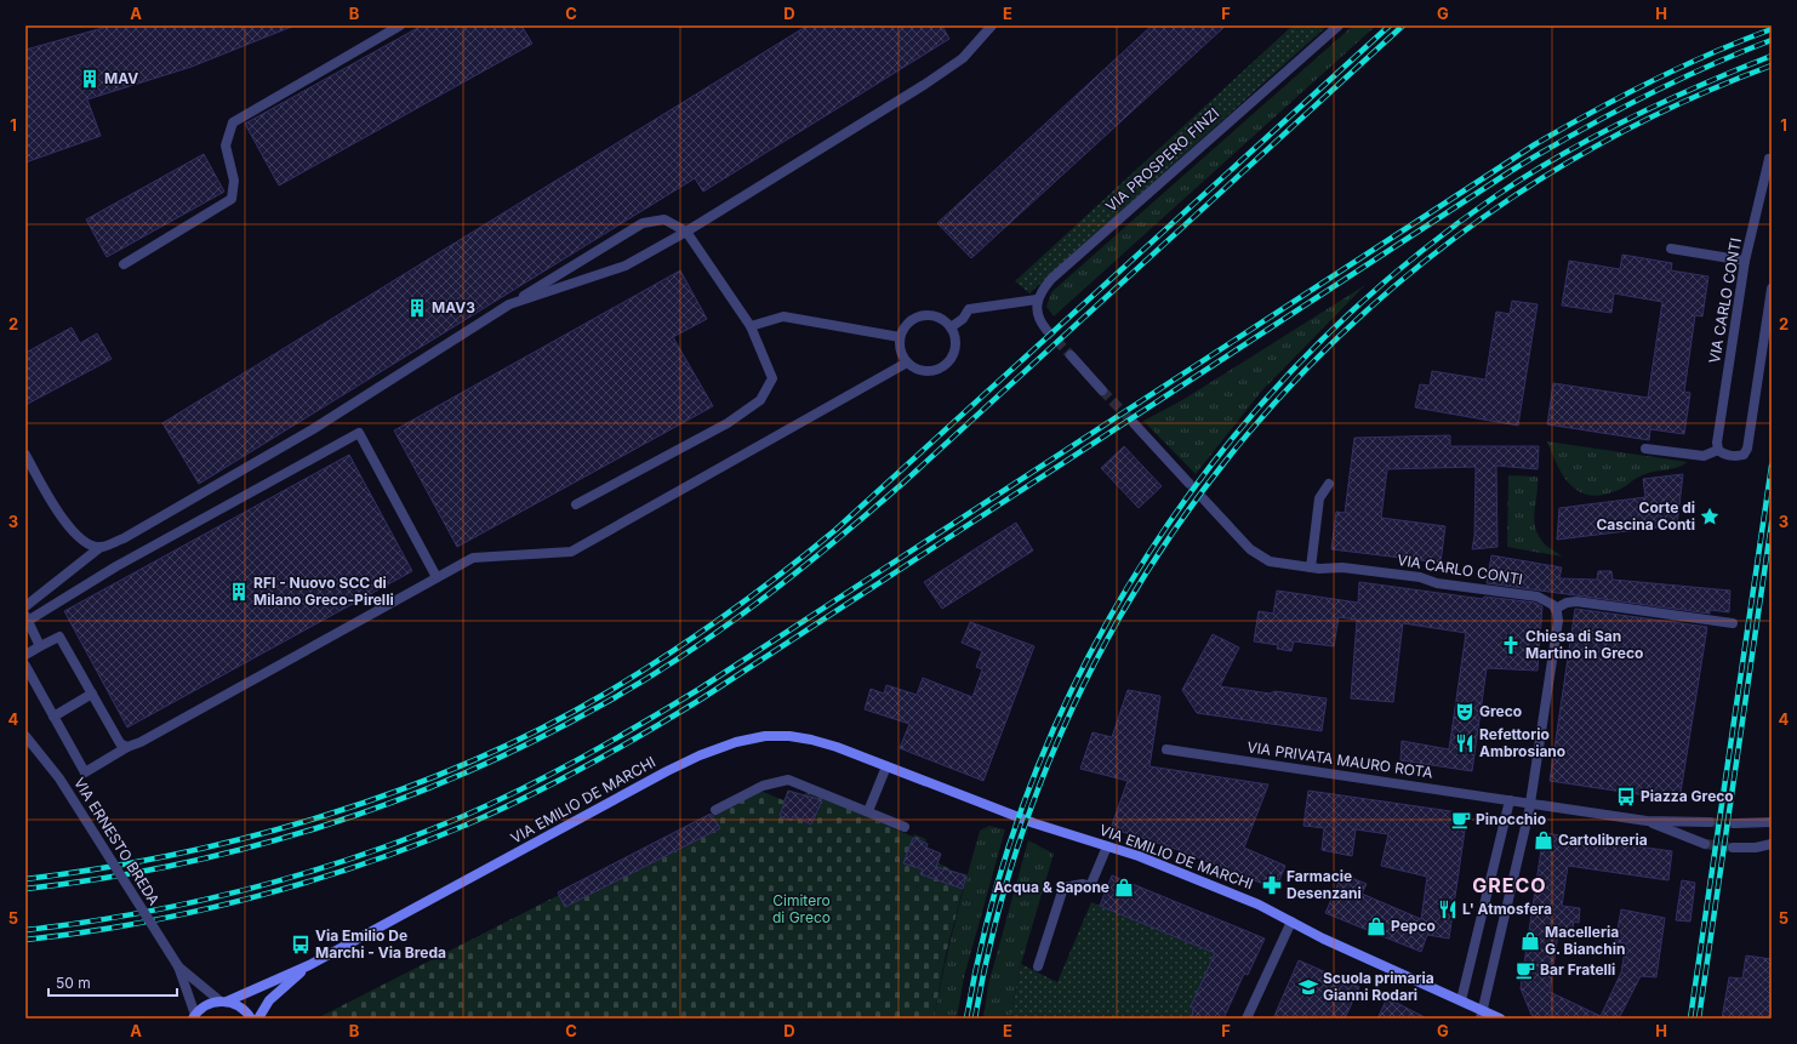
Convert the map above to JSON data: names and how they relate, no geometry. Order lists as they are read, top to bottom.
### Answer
{
  "streets": {
    "street": [
      "VIA PROSPERO FINZI",
      "VIA CARLO CONTI",
      "VIA PRIVATA MAURO ROTA",
      "VIA EMILIO DE MARCHI",
      "VIA ERNESTO BREDA"
    ]
  },
  "crossings": [
    ["VIA EMILIO DE MARCHI", "VIA ERNESTO BREDA"]
  ],
  "districts": ["GRECO"],
  "parks": ["Cimitero di Greco"],
  "places": {
    "building": ["MAV", "MAV3", "RFI - Nuovo SCC di Milano Greco-Pirelli"],
    "place": ["Corte di Cascina Conti"],
    "church": ["Chiesa di San Martino in Greco"],
    "theatre": ["Greco"],
    "restaurant": ["Refettorio Ambrosiano", "L' Atmosfera"],
    "bus stop": ["Piazza Greco", "Via Emilio De Marchi - Via Breda"],
    "cafe": ["Pinocchio", "Bar Fratelli"],
    "shop": [
      "Cartolibreria",
      "Acqua & Sapone",
      "Pepco",
      "Macelleria G. Bianchin"
    ],
    "pharmacy": ["Farmacie Desenzani"],
    "school or university": ["Scuola primaria Gianni Rodari"]
  },
  "scale_bar": "50 m",
  "grid": {
    "columns": [
      "A",
      "B",
      "C",
      "D",
      "E",
      "F",
      "G",
      "H"
    ],
    "rows": [
      "1",
      "2",
      "3",
      "4",
      "5"
    ]
  }
}
